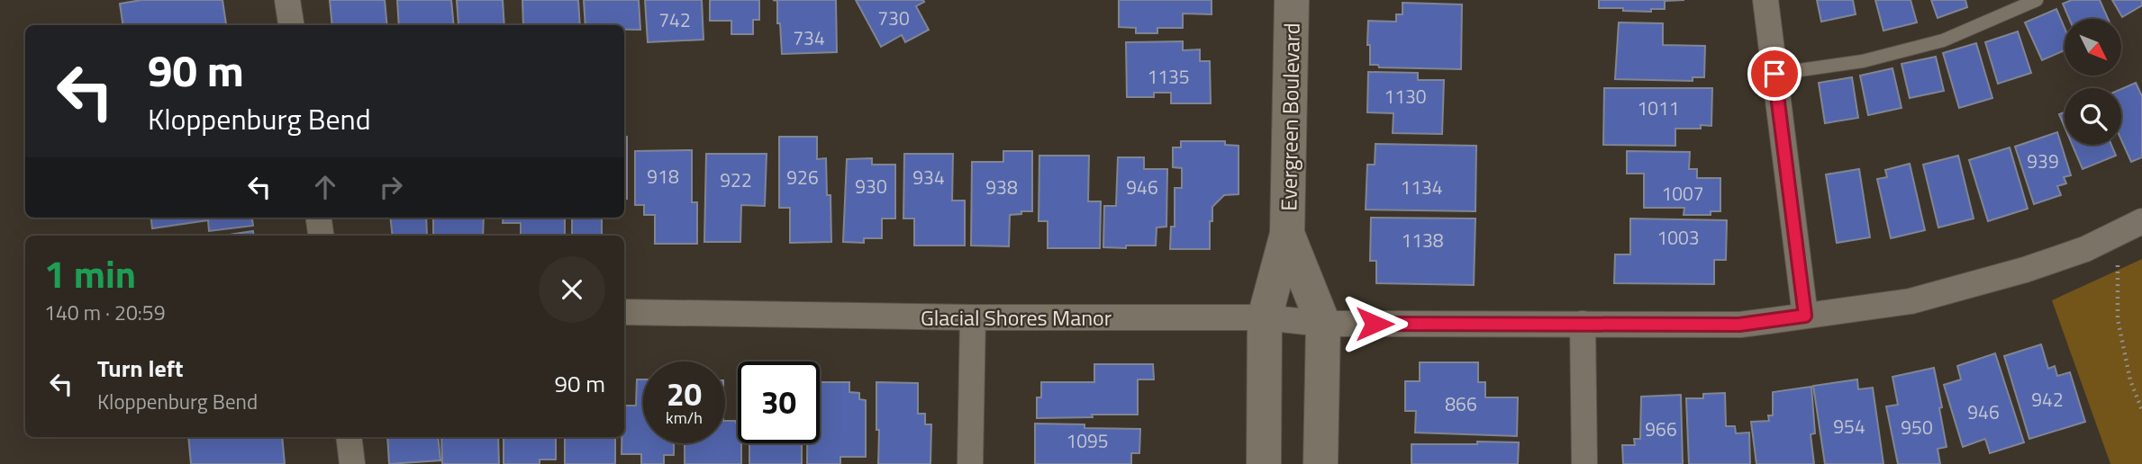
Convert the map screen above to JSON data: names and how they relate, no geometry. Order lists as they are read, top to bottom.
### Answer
{
  "streets": {
    "street": ["Evergreen Boulevard", "Glacial Shores Manor"]
  },
  "crossings": [
    ["Evergreen Boulevard", "Glacial Shores Manor"]
  ],
  "house_numbers": [
    "730",
    "742",
    "734",
    "1135",
    "1130",
    "1011",
    "939",
    "918",
    "926",
    "934",
    "922",
    "930",
    "938",
    "946",
    "1134",
    "1007",
    "1003",
    "1138",
    "942",
    "866",
    "946",
    "954",
    "950",
    "966",
    "1095"
  ],
  "north": "bottom right",
  "page": {
    "turn": ["90 m", "Kloppenburg Bend"],
    "heading": ["1 min", "140 m · 20:59"],
    "list": [
      {
        "name": "Turn left",
        "note": "Kloppenburg Bend",
        "value": "90 m"
      }
    ],
    "speed": "20 km/h",
    "limit": "30"
  }
}
